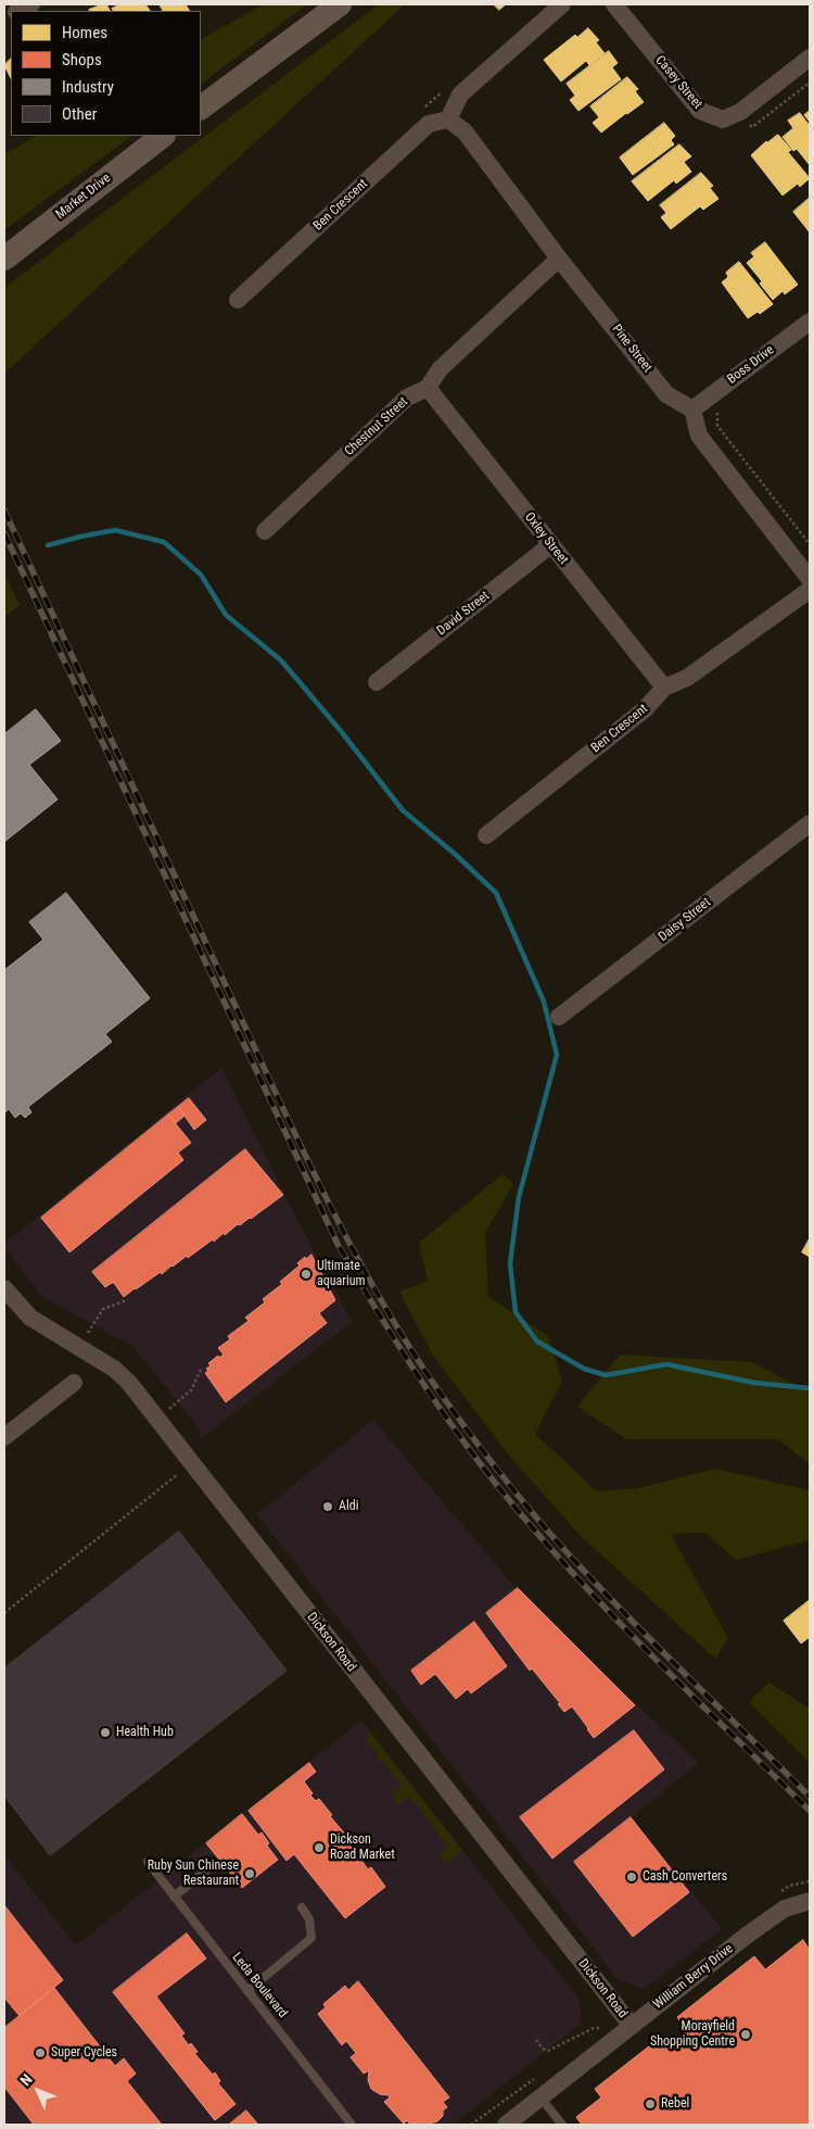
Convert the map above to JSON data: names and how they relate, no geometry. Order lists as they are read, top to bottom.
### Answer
{
  "streets": {
    "street": [
      "Casey Street",
      "Market Drive",
      "Ben Crescent",
      "Pine Street",
      "Boss Drive",
      "Chestnut Street",
      "Oxley Street",
      "David Street",
      "Daisy Street",
      "Dickson Road",
      "William Berry Drive"
    ],
    "lane": ["Leda Boulevard"]
  },
  "crossings": [
    ["Ben Crescent", "Pine Street"],
    ["Ben Crescent", "Oxley Street"],
    ["Pine Street", "Boss Drive"],
    ["Pine Street", "Chestnut Street"],
    ["Chestnut Street", "Oxley Street"],
    ["Oxley Street", "David Street"],
    ["Dickson Road", "William Berry Drive"]
  ],
  "places": [
    "Ultimate aquarium",
    "Aldi",
    "Health Hub",
    "Dickson Road Market",
    "Ruby Sun Chinese Restaurant",
    "Cash Converters",
    "Morayfield Shopping Centre",
    "Super Cycles",
    "Rebel"
  ],
  "legend": [
    "Homes",
    "Shops",
    "Industry",
    "Other"
  ],
  "north": "top left"
}
